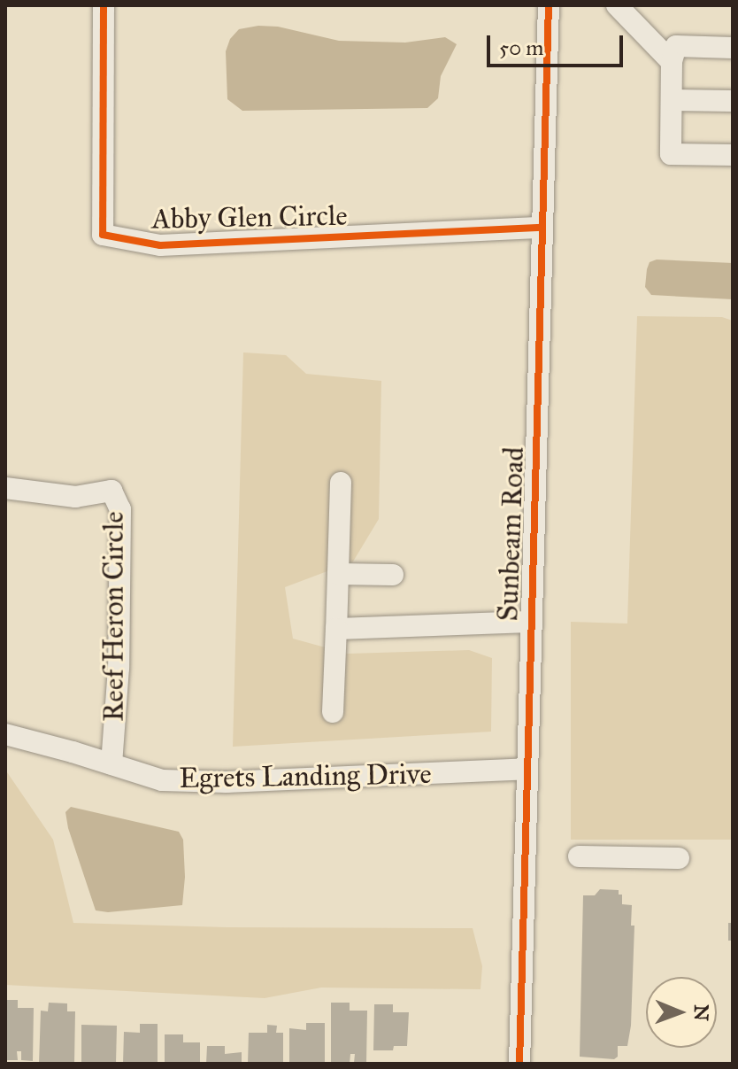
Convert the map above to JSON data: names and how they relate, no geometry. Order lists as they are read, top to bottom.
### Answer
{
  "streets": {
    "street": [
      "Abby Glen Circle",
      "Sunbeam Road",
      "Reef Heron Circle",
      "Egrets Landing Drive"
    ]
  },
  "crossings": [
    ["Abby Glen Circle", "Sunbeam Road"],
    ["Sunbeam Road", "Egrets Landing Drive"],
    ["Reef Heron Circle", "Egrets Landing Drive"]
  ],
  "scale_bar": "50 m",
  "north": "right"
}
